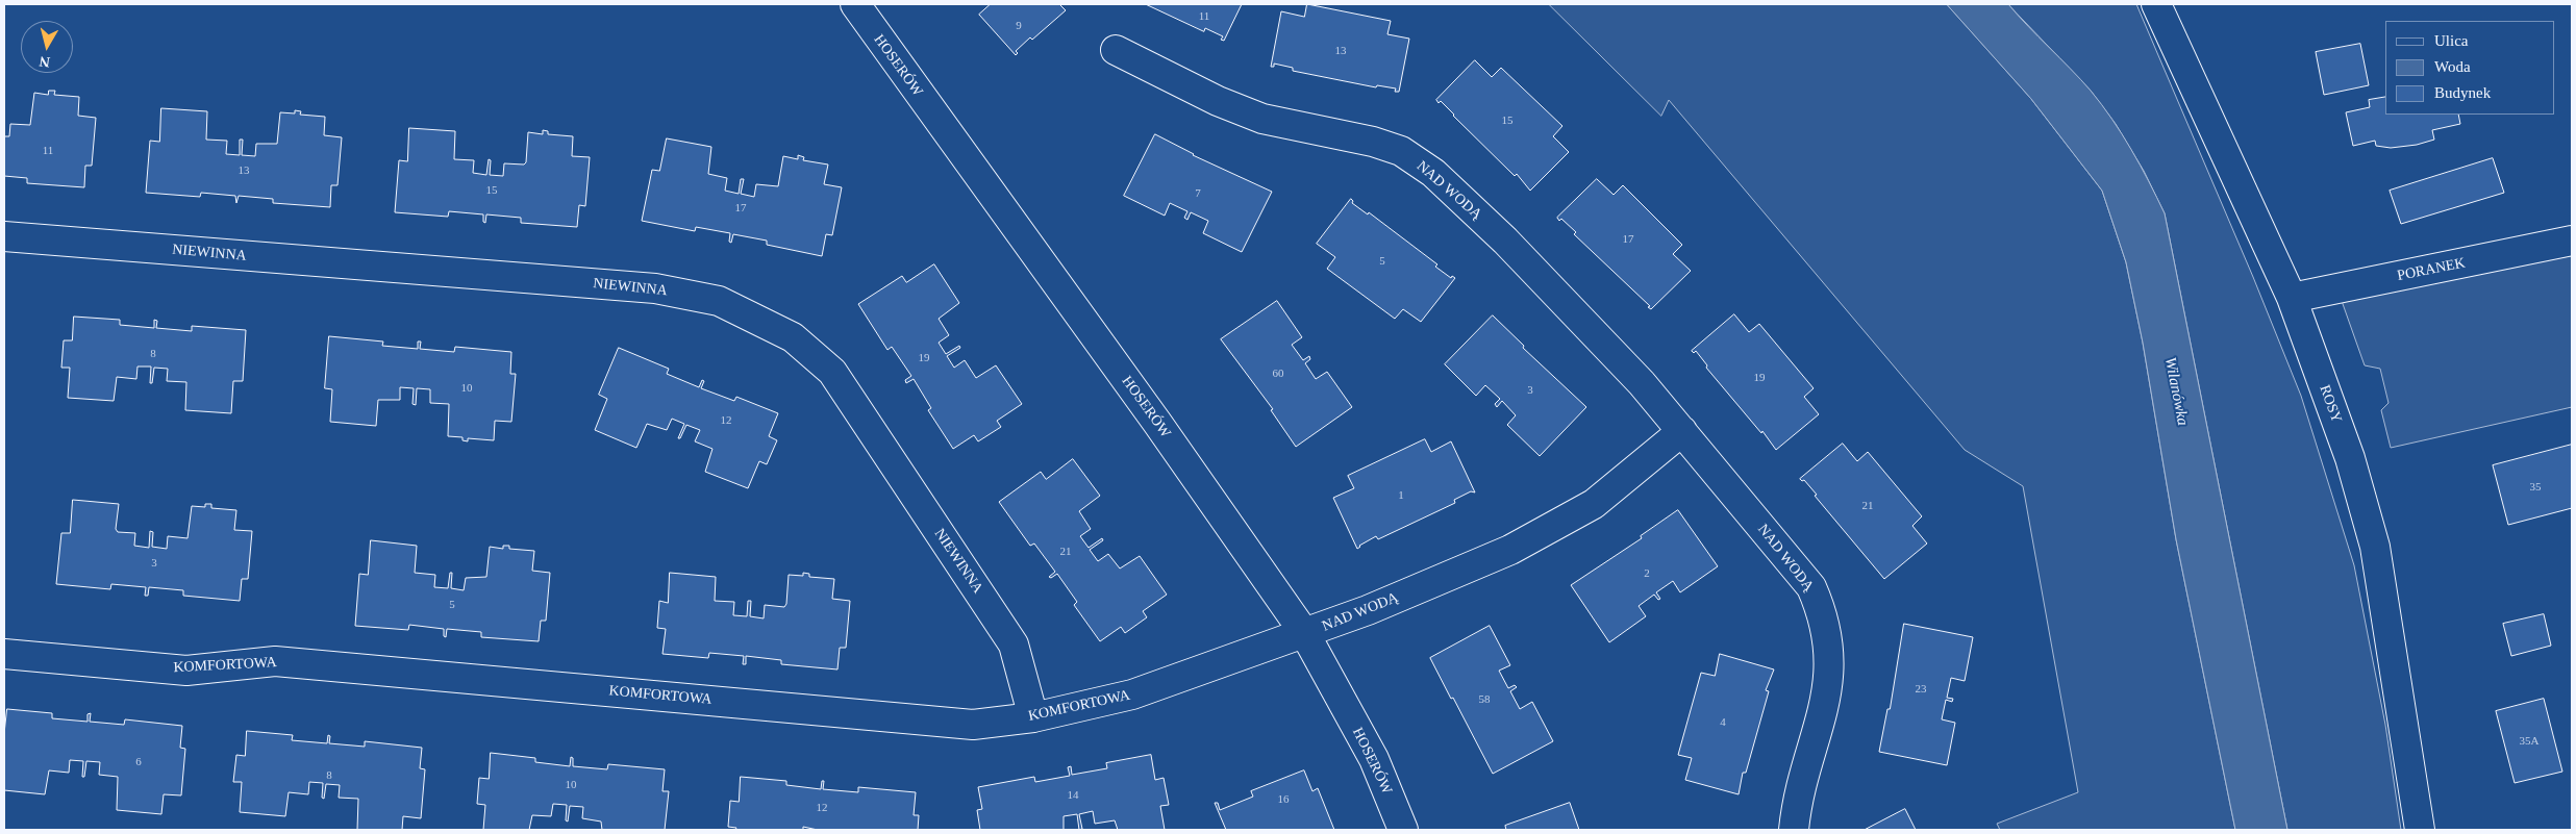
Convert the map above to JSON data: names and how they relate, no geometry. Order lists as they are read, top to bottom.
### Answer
{
  "streets": {
    "street": [
      "HOSERÓW",
      "NAD WODĄ",
      "NIEWINNA",
      "PORANEK",
      "ROSY",
      "KOMFORTOWA"
    ]
  },
  "crossings": [
    ["HOSERÓW", "NAD WODĄ"],
    ["HOSERÓW", "KOMFORTOWA"],
    ["NAD WODĄ", "KOMFORTOWA"],
    ["NIEWINNA", "KOMFORTOWA"],
    ["PORANEK", "ROSY"]
  ],
  "water": ["Wilanówka"],
  "house_numbers": [
    "11",
    "9",
    "13",
    "15",
    "11",
    "13",
    "15",
    "7",
    "17",
    "17",
    "5",
    "8",
    "19",
    "60",
    "19",
    "10",
    "3",
    "12",
    "35",
    "1",
    "21",
    "21",
    "3",
    "2",
    "5",
    "23",
    "58",
    "4",
    "35A",
    "6",
    "8",
    "10",
    "14",
    "16",
    "12"
  ],
  "legend": ["Ulica", "Woda", "Budynek"],
  "north": "bottom"
}
